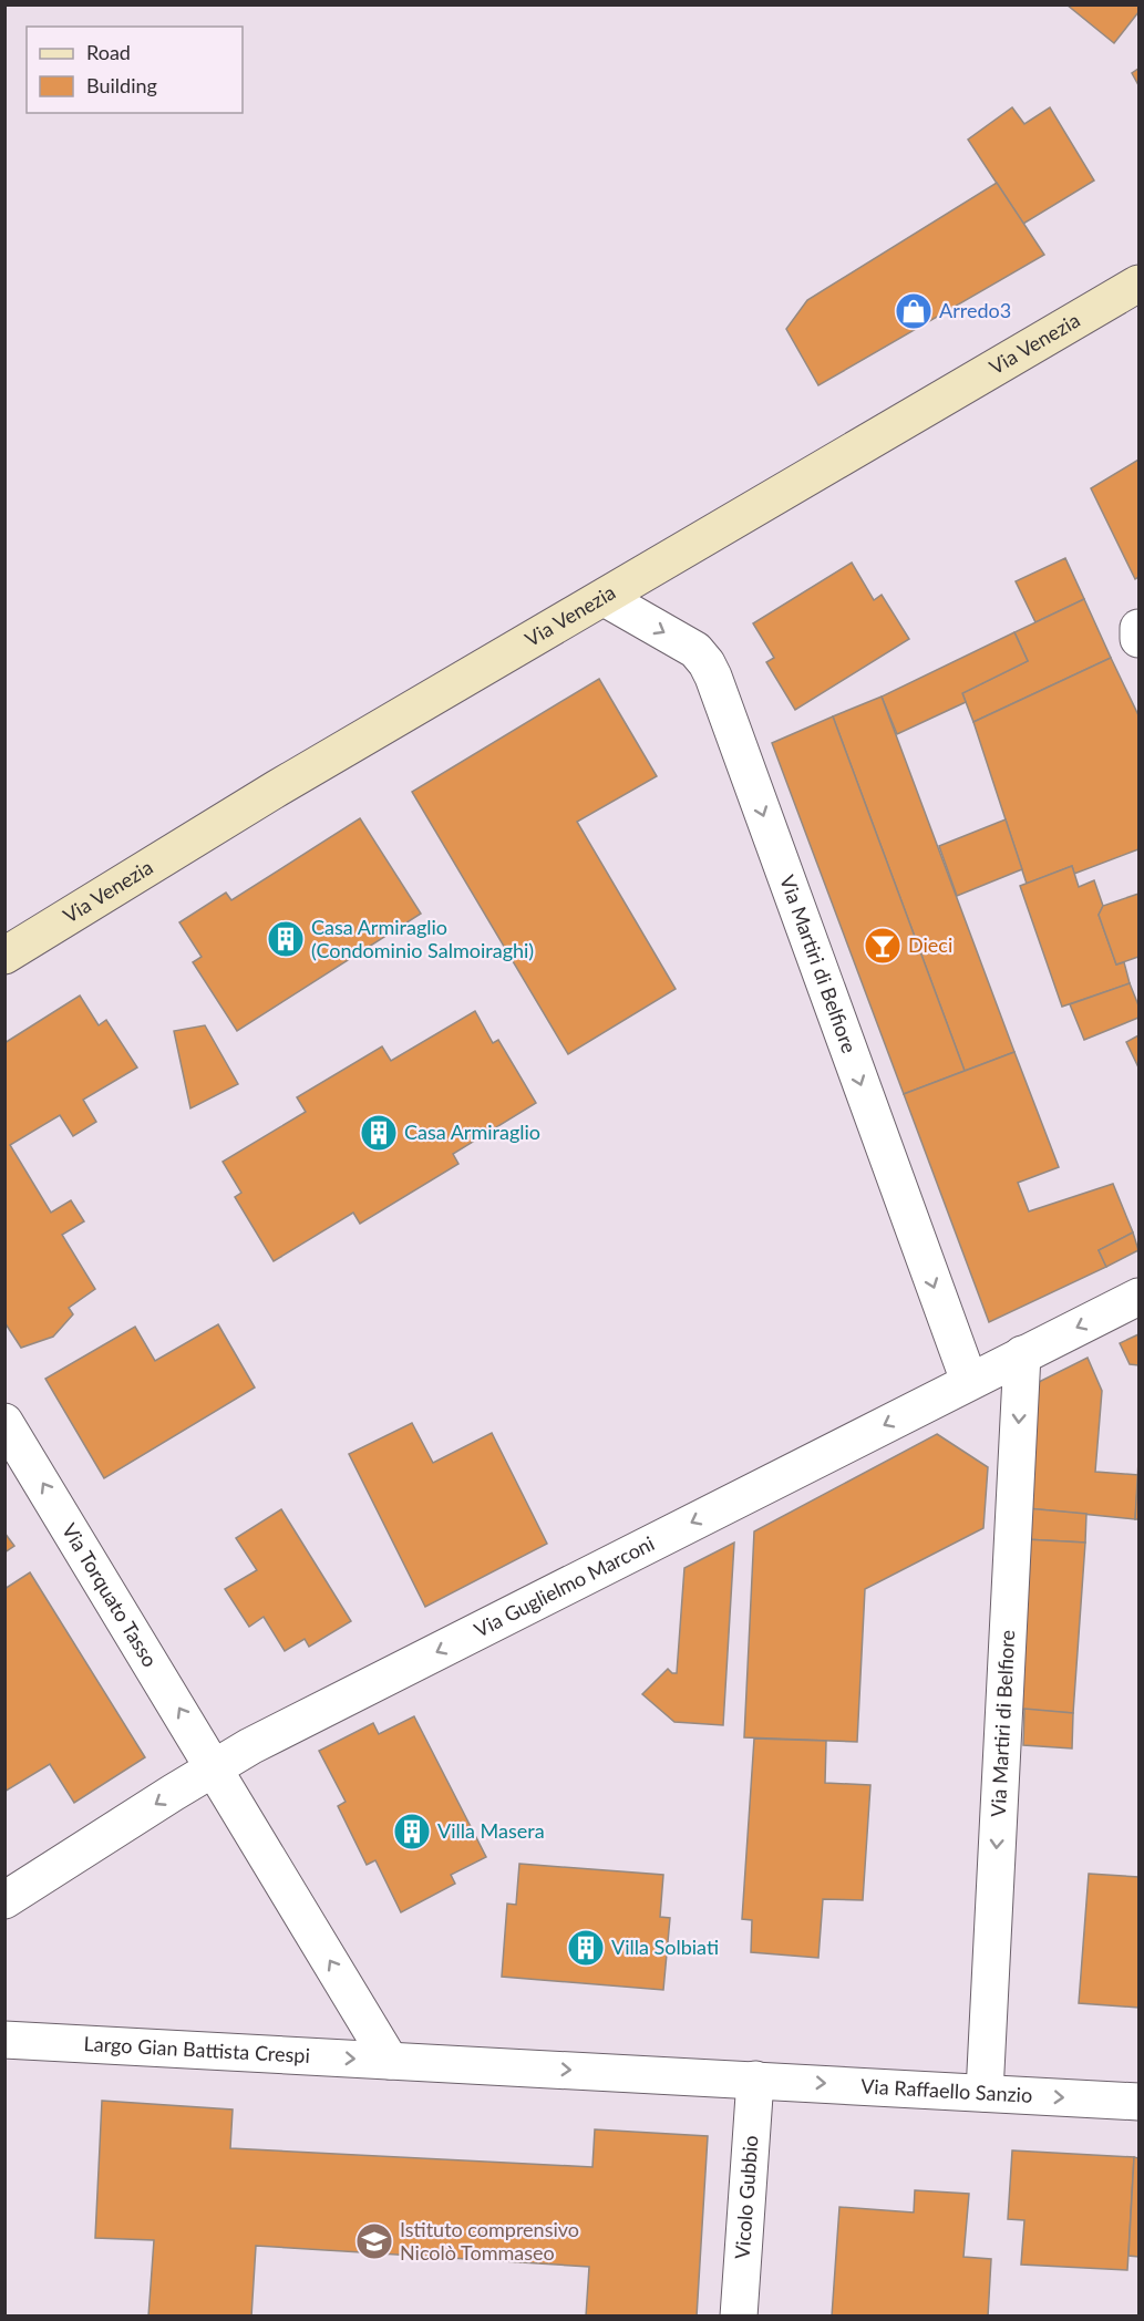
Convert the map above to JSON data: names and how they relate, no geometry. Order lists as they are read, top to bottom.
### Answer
{
  "streets": {
    "street": [
      "Via Venezia",
      "Via Martiri di Belfiore",
      "Via Guglielmo Marconi",
      "Via Torquato Tasso",
      "Largo Gian Battista Crespi",
      "Via Raffaello Sanzio",
      "Vicolo Gubbio"
    ]
  },
  "crossings": [
    ["Via Venezia", "Via Martiri di Belfiore"],
    ["Via Martiri di Belfiore", "Via Guglielmo Marconi"],
    ["Via Martiri di Belfiore", "Via Raffaello Sanzio"],
    ["Via Guglielmo Marconi", "Via Torquato Tasso"],
    ["Largo Gian Battista Crespi", "Via Raffaello Sanzio"],
    ["Largo Gian Battista Crespi", "Vicolo Gubbio"],
    ["Via Raffaello Sanzio", "Vicolo Gubbio"]
  ],
  "one_way": [
    "Via Martiri di Belfiore",
    "Via Guglielmo Marconi",
    "Via Torquato Tasso",
    "Largo Gian Battista Crespi",
    "Via Raffaello Sanzio"
  ],
  "places": {
    "shop": ["Arredo3"],
    "building": [
      "Casa Armiraglio (Condominio Salmoiraghi)",
      "Casa Armiraglio",
      "Villa Masera",
      "Villa Solbiati"
    ],
    "bar": ["Dieci"],
    "school or university": ["Istituto comprensivo Nicolò Tommaseo"]
  },
  "legend": ["Road", "Building"]
}
